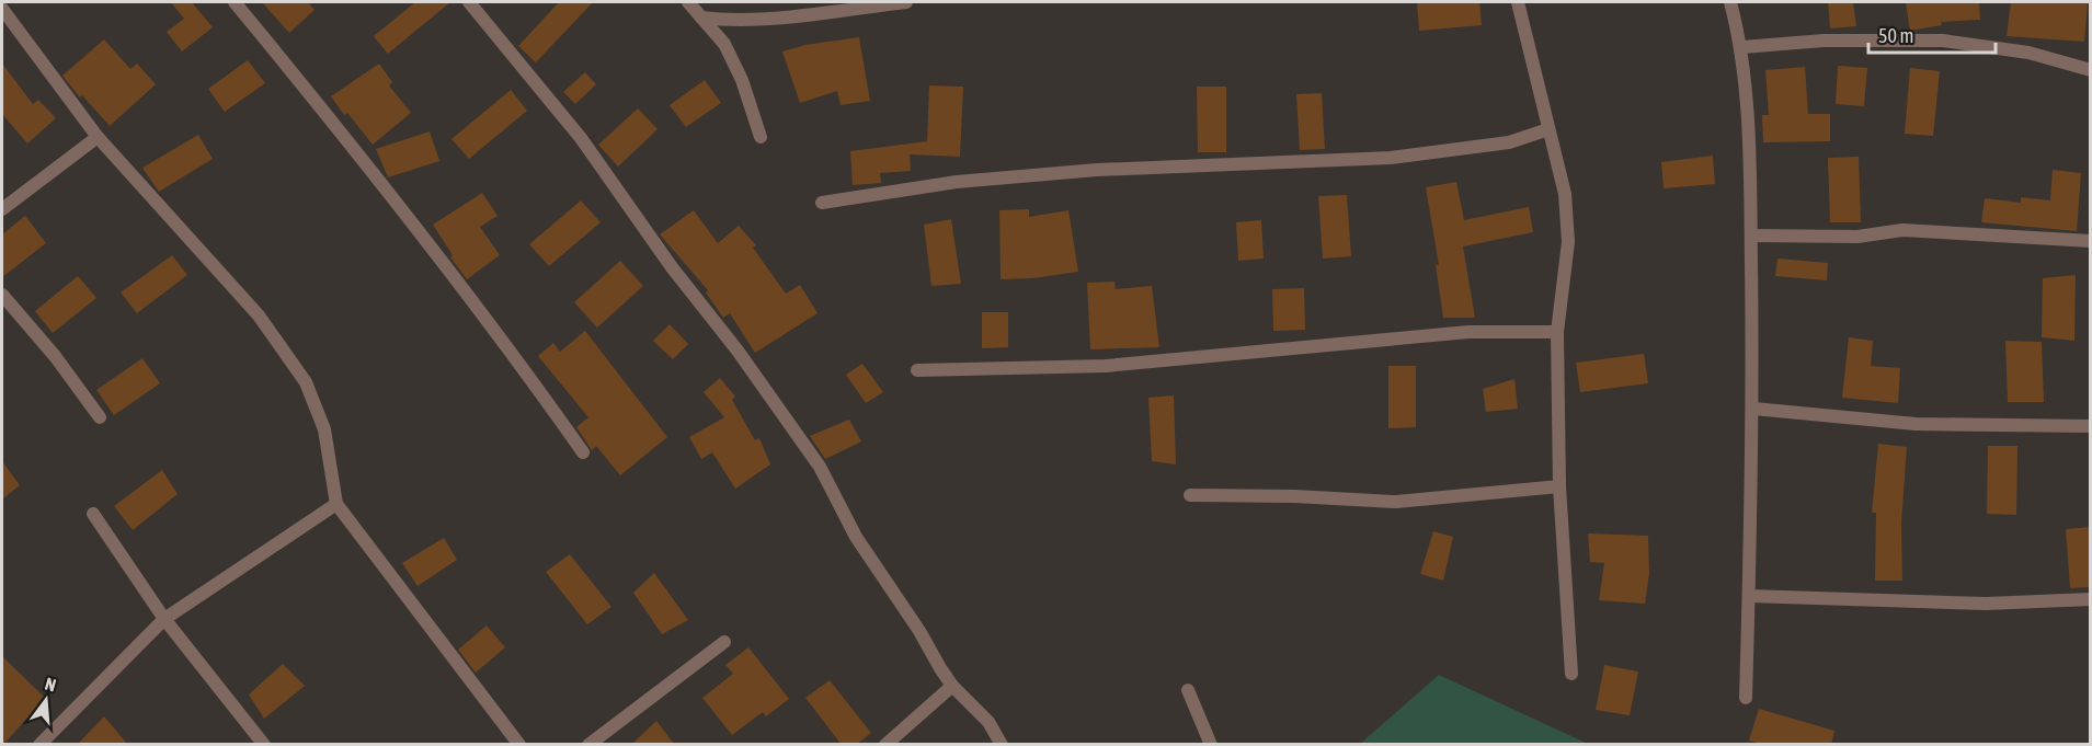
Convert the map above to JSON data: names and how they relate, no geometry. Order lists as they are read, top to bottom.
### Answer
{
  "scale_bar": "50 m",
  "north": "top"
}
